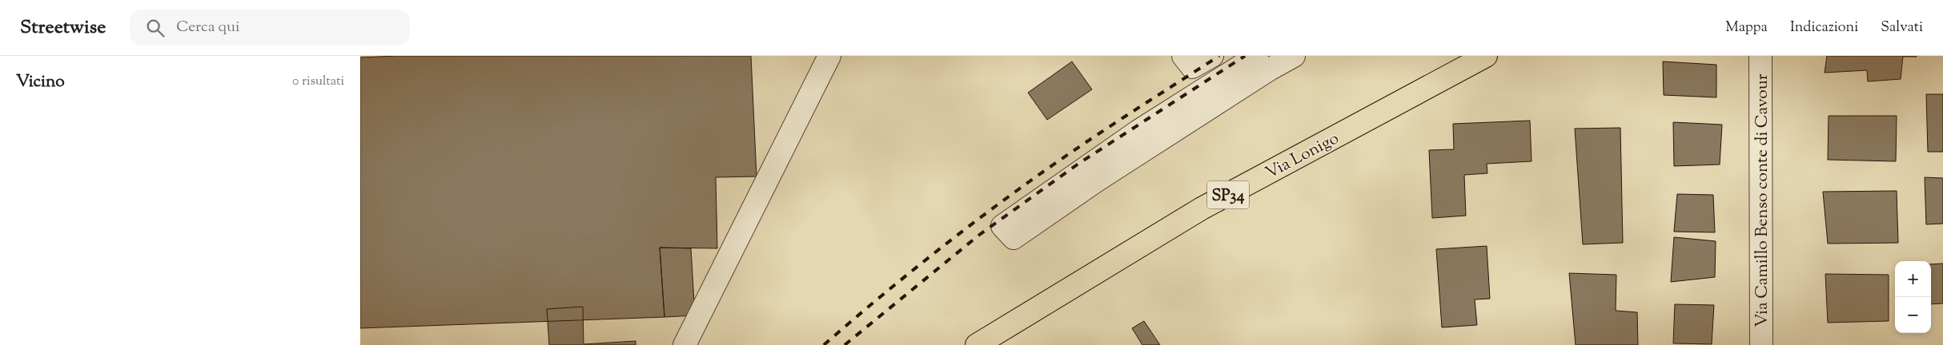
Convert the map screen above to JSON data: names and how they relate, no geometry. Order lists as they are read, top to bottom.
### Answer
{
  "streets": {
    "main road": ["Via Lonigo", "SP34"],
    "street": ["Via Camillo Benso conte di Cavour"]
  },
  "page": {
    "header": "Streetwise",
    "search": "Cerca qui",
    "nav": ["Mappa", "Indicazioni", "Salvati"],
    "heading": ["Vicino", "0 risultati"],
    "map_buttons": ["+", "−"]
  }
}
